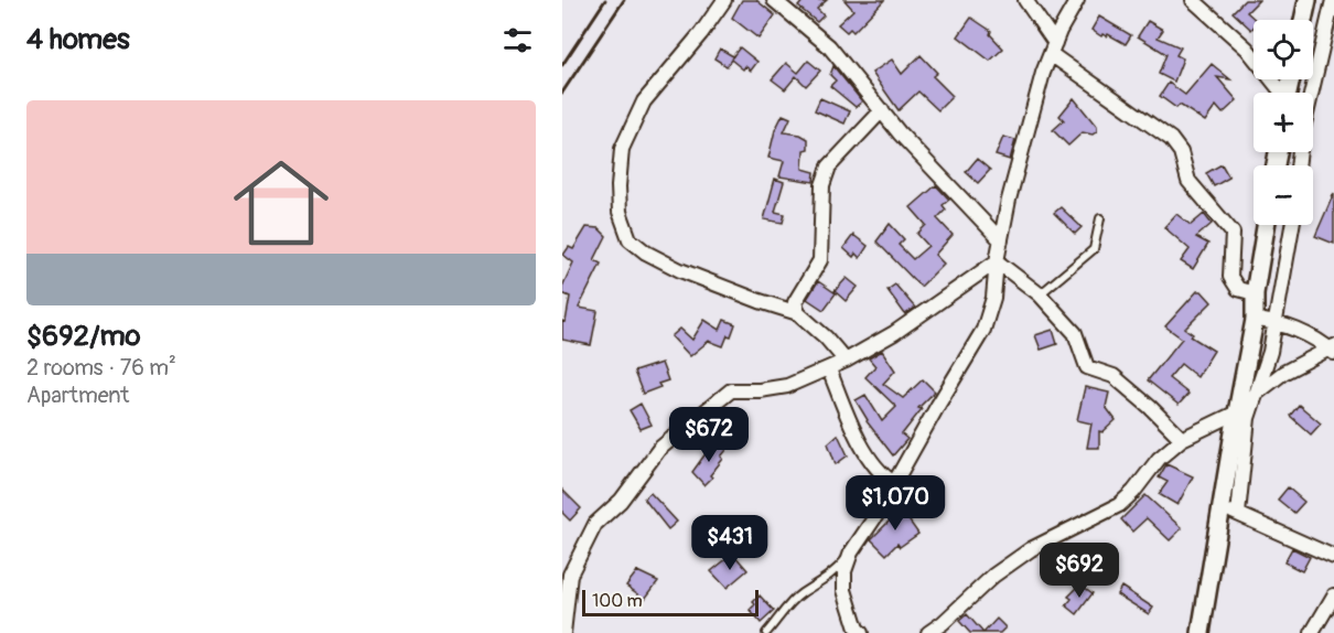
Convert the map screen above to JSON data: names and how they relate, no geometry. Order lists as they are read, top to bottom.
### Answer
{
  "scale_bar": "100 m",
  "page": {
    "heading": "4 homes",
    "map_buttons": ["+", "−"],
    "list": [
      {
        "name": "$692/mo",
        "note": "2 rooms · 76 m² · Apartment"
      }
    ],
    "price": [
      "$672",
      "$1,070",
      "$431",
      "$692"
    ],
    "scale": "100 m"
  }
}
